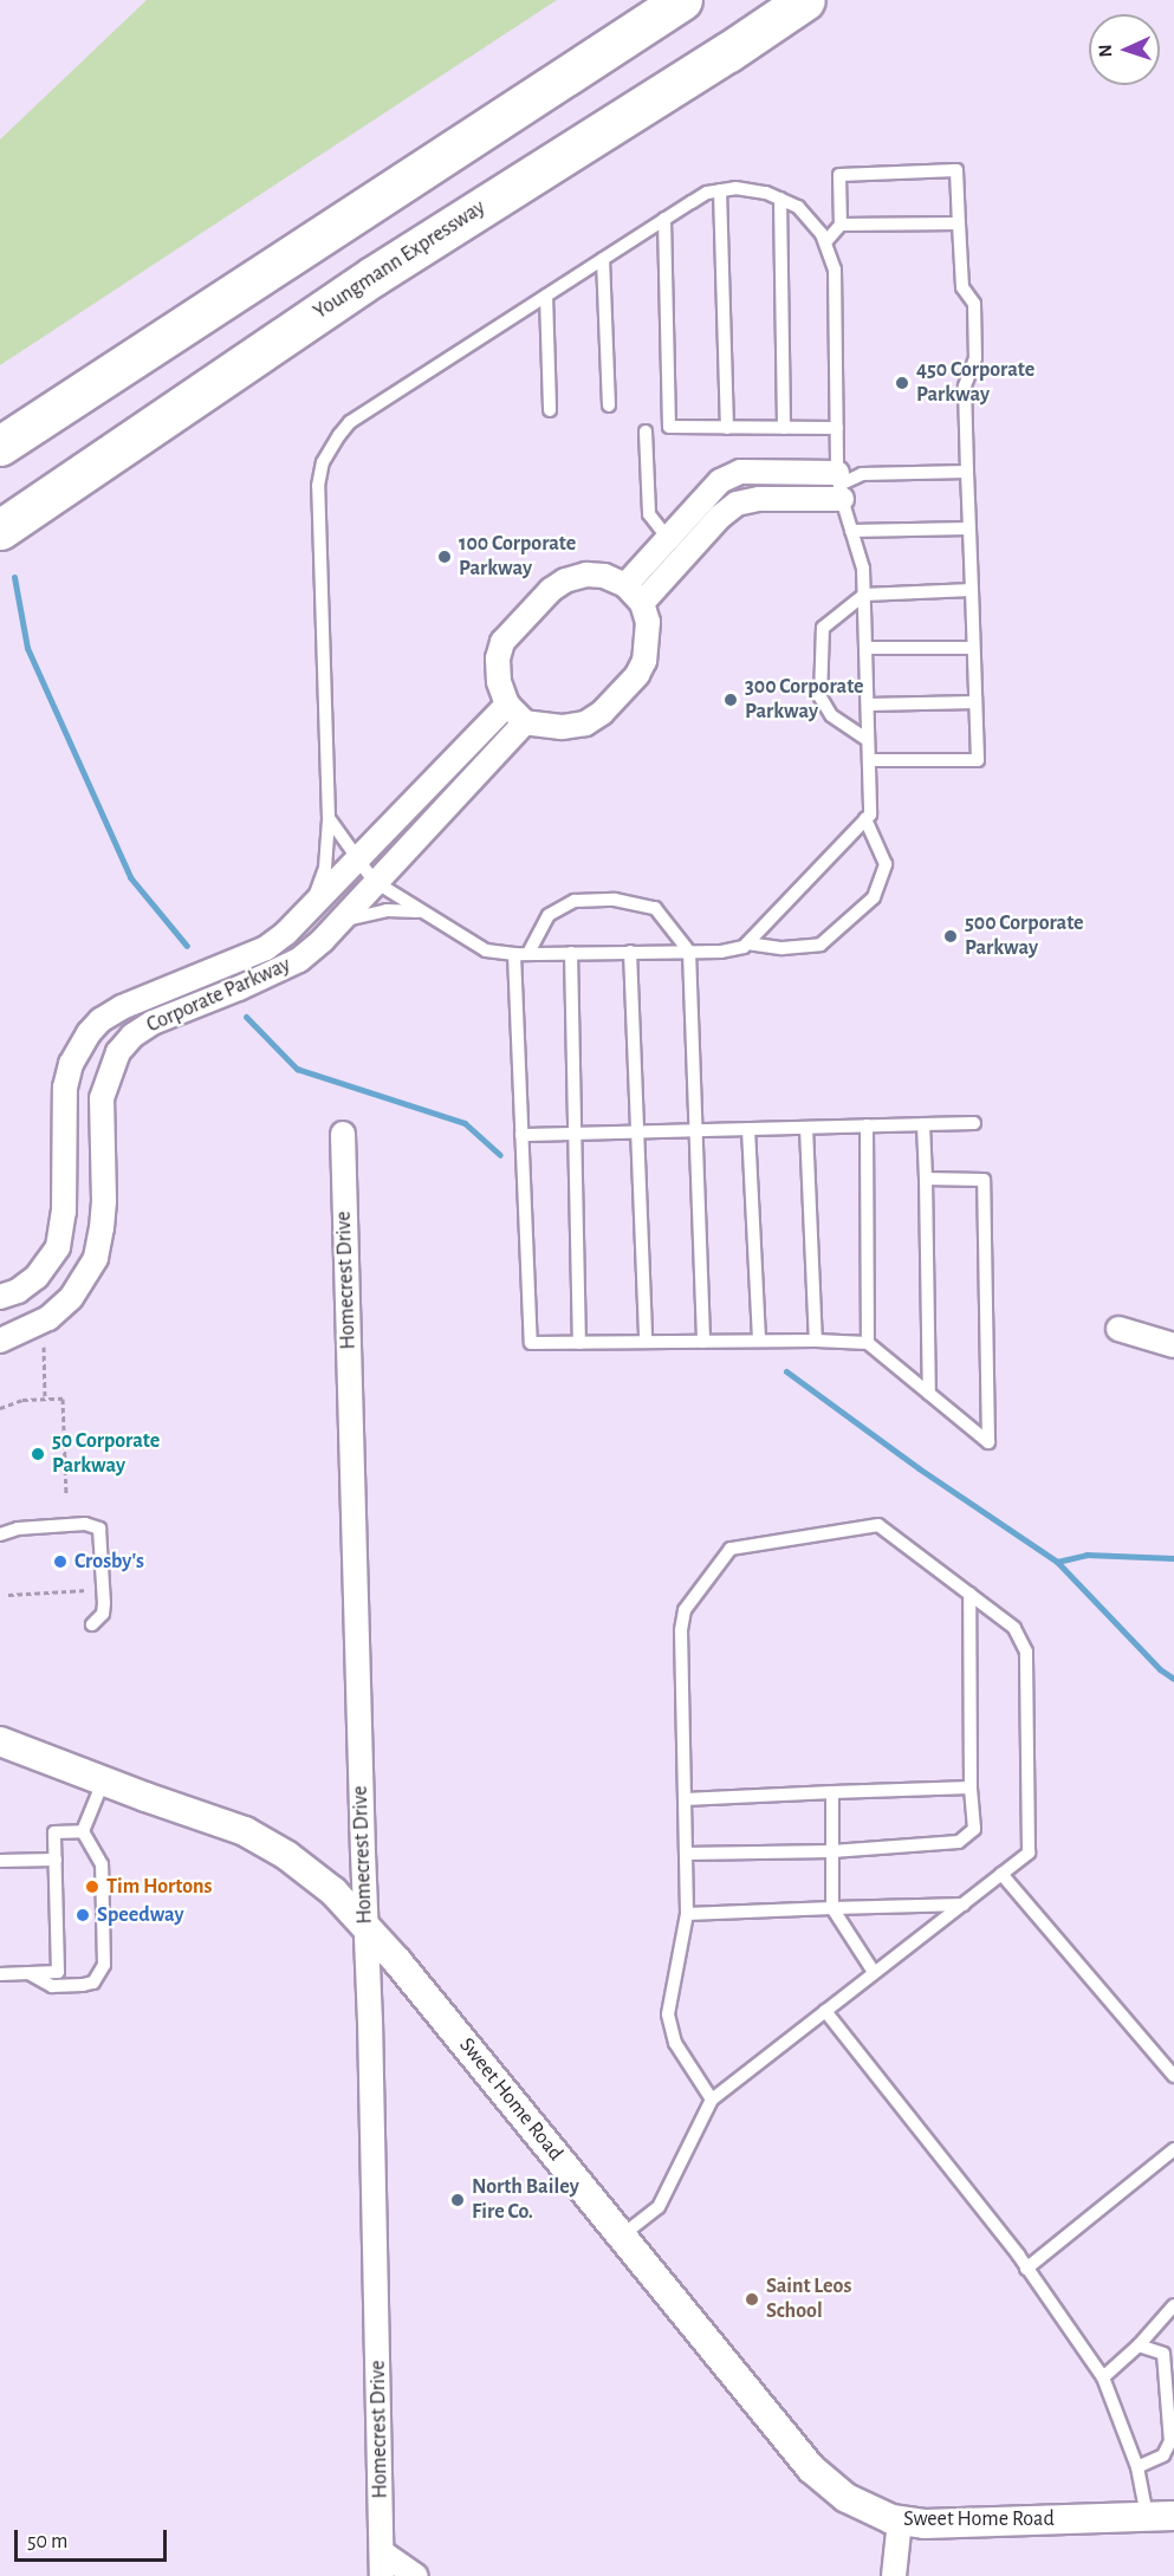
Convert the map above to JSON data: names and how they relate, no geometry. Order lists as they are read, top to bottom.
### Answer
{
  "streets": {
    "highway": ["Youngmann Expressway"],
    "street": ["Corporate Parkway", "Homecrest Drive", "Sweet Home Road"]
  },
  "crossings": [
    ["Homecrest Drive", "Sweet Home Road"]
  ],
  "places": [
    "450 Corporate Parkway",
    "100 Corporate Parkway",
    "300 Corporate Parkway",
    "500 Corporate Parkway",
    "50 Corporate Parkway",
    "Crosby's",
    "Tim Hortons",
    "Speedway",
    "North Bailey Fire Co.",
    "Saint Leos School"
  ],
  "scale_bar": "50 m",
  "north": "left"
}
